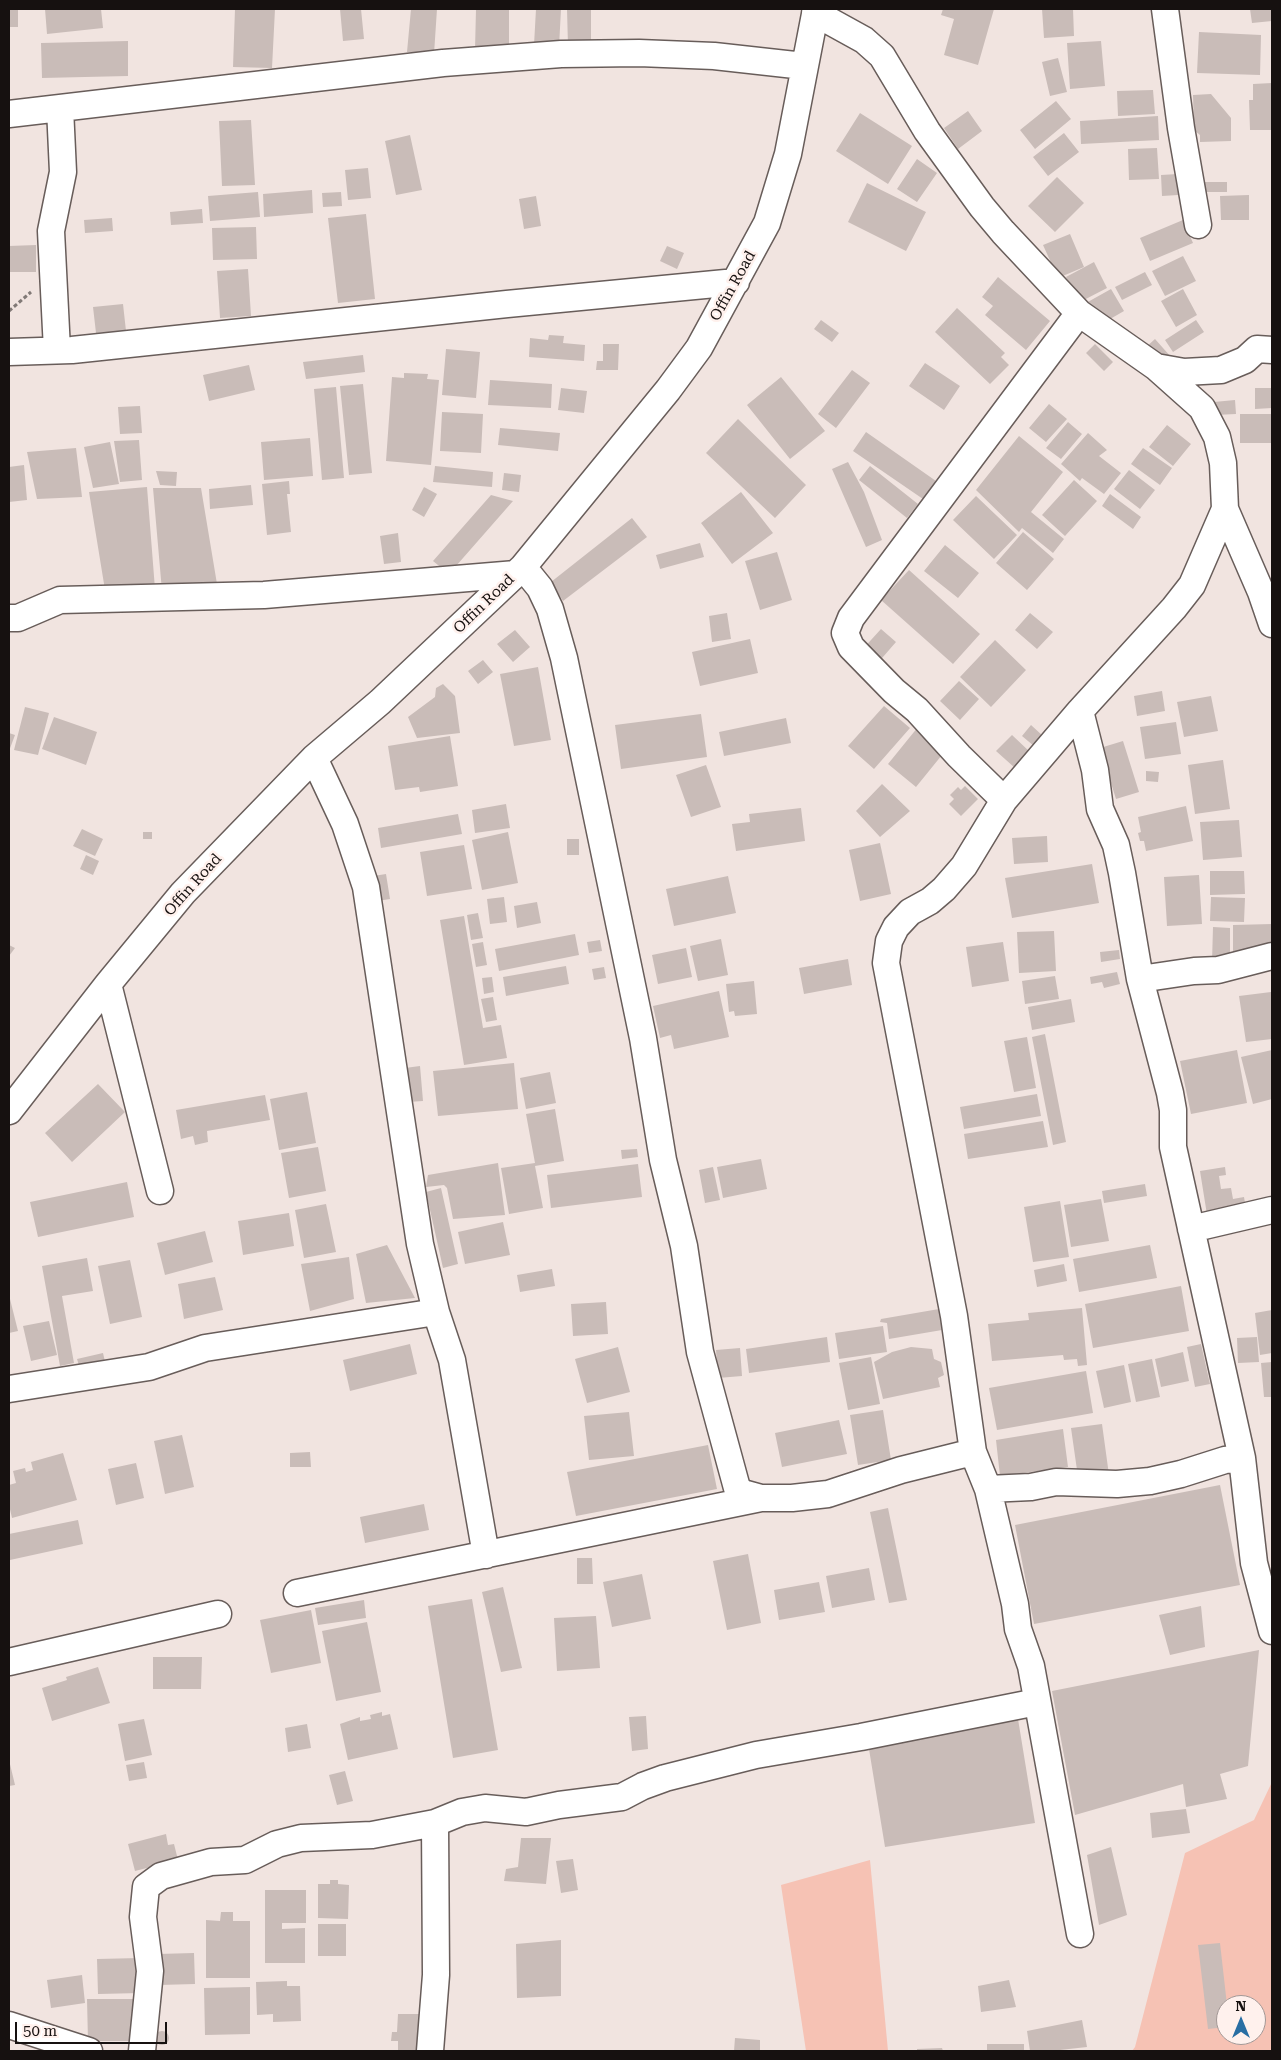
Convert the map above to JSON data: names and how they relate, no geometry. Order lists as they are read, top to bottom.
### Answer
{
  "streets": {
    "street": ["Offin Road"]
  },
  "scale_bar": "50 m",
  "north": "top"
}
